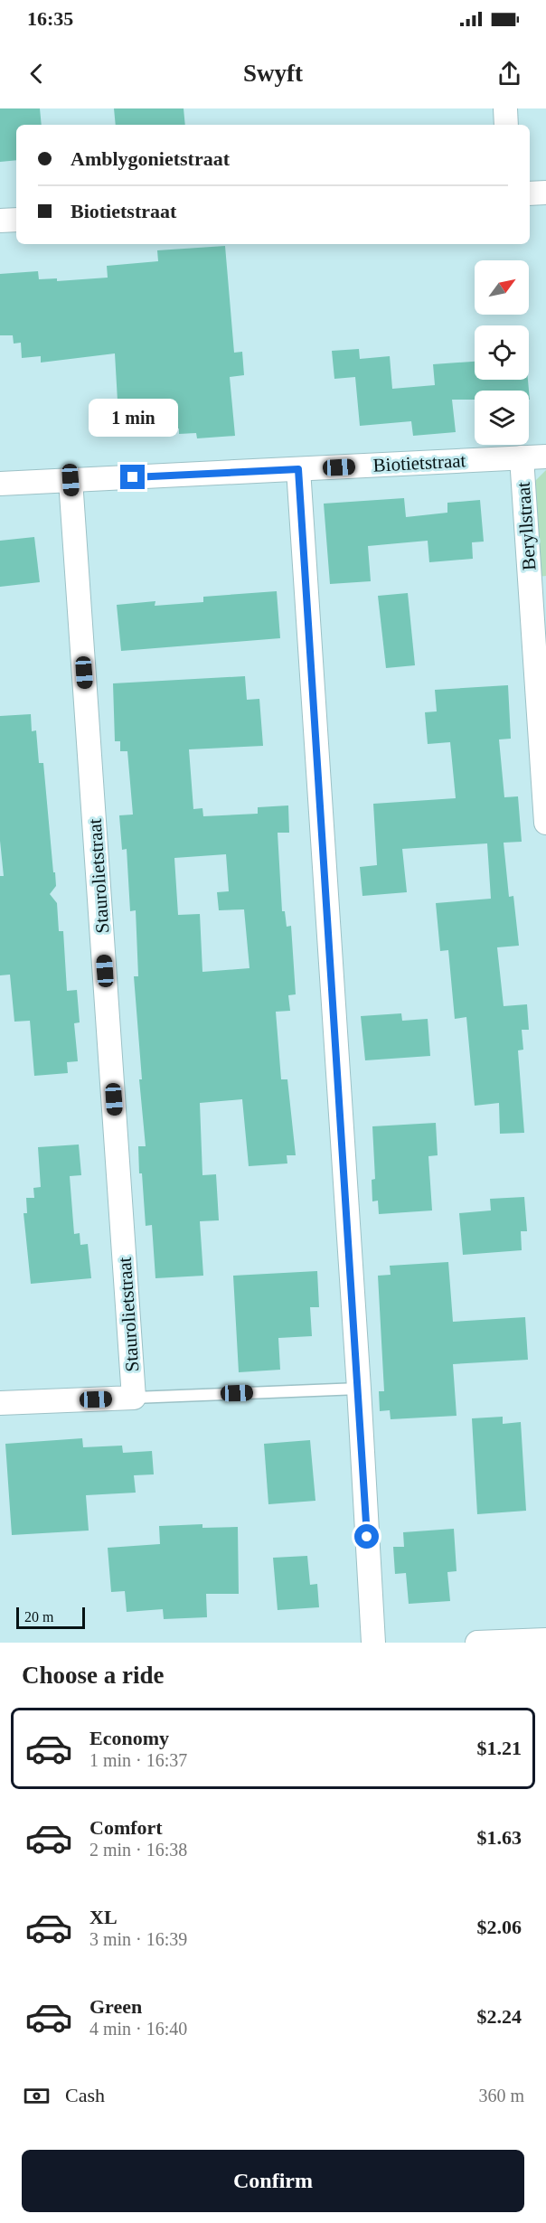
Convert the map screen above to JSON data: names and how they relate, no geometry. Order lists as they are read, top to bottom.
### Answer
{
  "streets": {
    "street": ["Biotietstraat", "Beryllstraat", "Staurolietstraat"]
  },
  "crossings": [
    ["Biotietstraat", "Beryllstraat"],
    ["Biotietstraat", "Staurolietstraat"]
  ],
  "scale_bar": "20 m",
  "north": "top right",
  "page": {
    "status": "16:35",
    "header": "Swyft",
    "banner": ["Amblygonietstraat", "Biotietstraat"],
    "bubble": "1 min",
    "scale": "20 m",
    "heading": "Choose a ride",
    "list": [
      {
        "name": "Economy",
        "note": "1 min · 16:37",
        "value": "$1.21"
      },
      {
        "name": "Comfort",
        "note": "2 min · 16:38",
        "value": "$1.63"
      },
      {
        "name": "XL",
        "note": "3 min · 16:39",
        "value": "$2.06"
      },
      {
        "name": "Green",
        "note": "4 min · 16:40",
        "value": "$2.24"
      }
    ],
    "pay": ["Cash", "360 m"],
    "buttons": "Confirm"
  }
}
